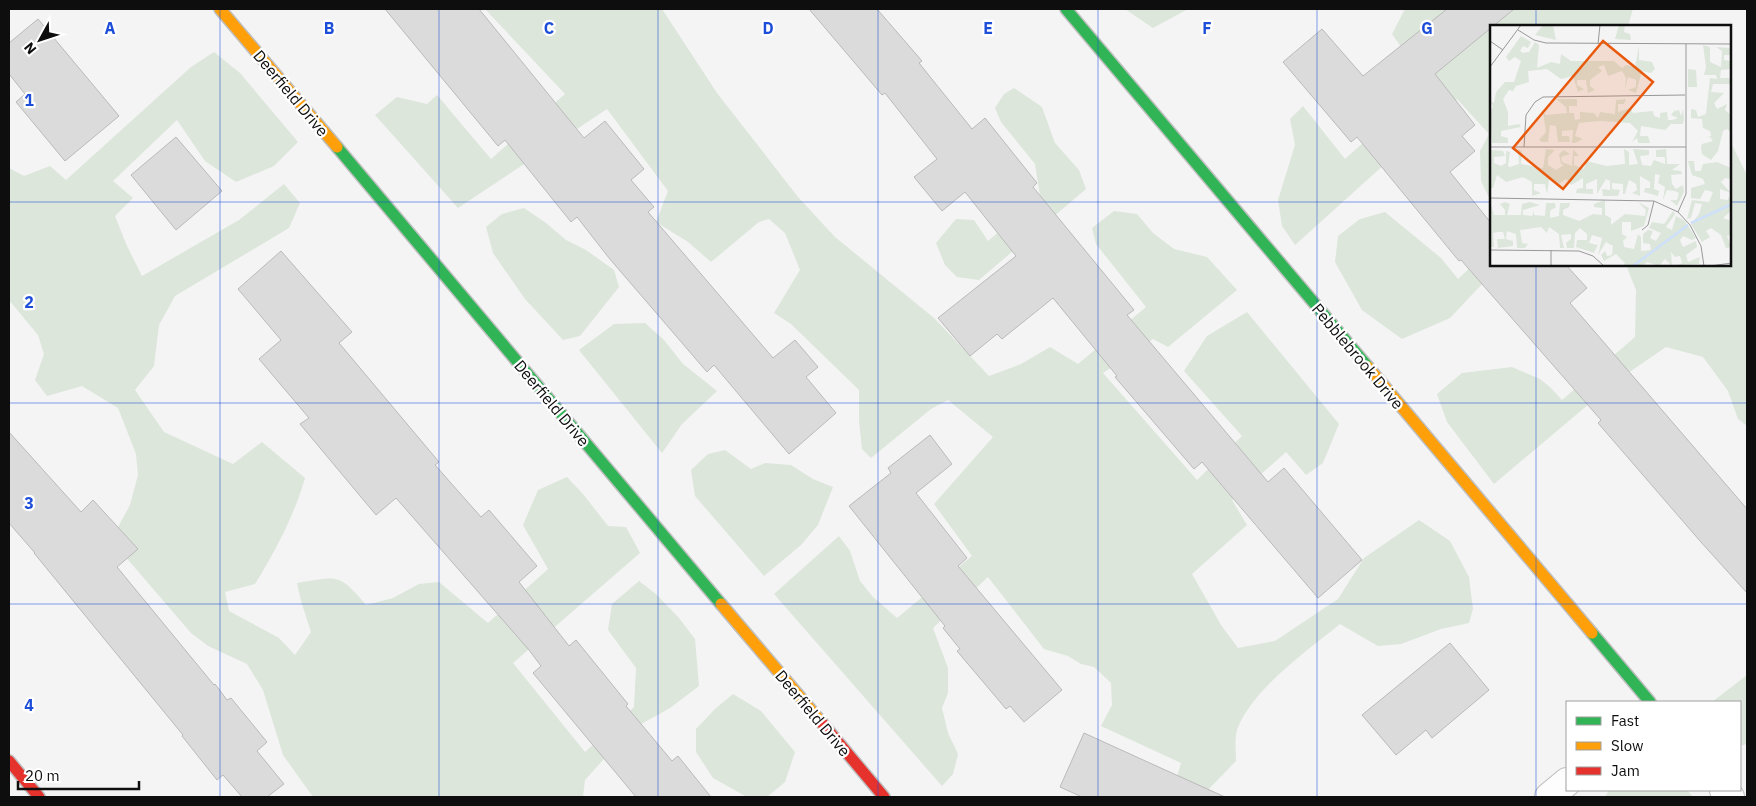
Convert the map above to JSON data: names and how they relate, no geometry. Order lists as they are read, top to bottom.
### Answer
{
  "streets": {
    "street": ["Deerfield Drive", "Pebblebrook Drive"]
  },
  "legend": ["Fast", "Slow", "Jam"],
  "scale_bar": "20 m",
  "north": "bottom left",
  "grid": {
    "columns": [
      "A",
      "B",
      "C",
      "D",
      "E",
      "F",
      "G"
    ],
    "rows": [
      "1",
      "2",
      "3",
      "4"
    ]
  }
}
